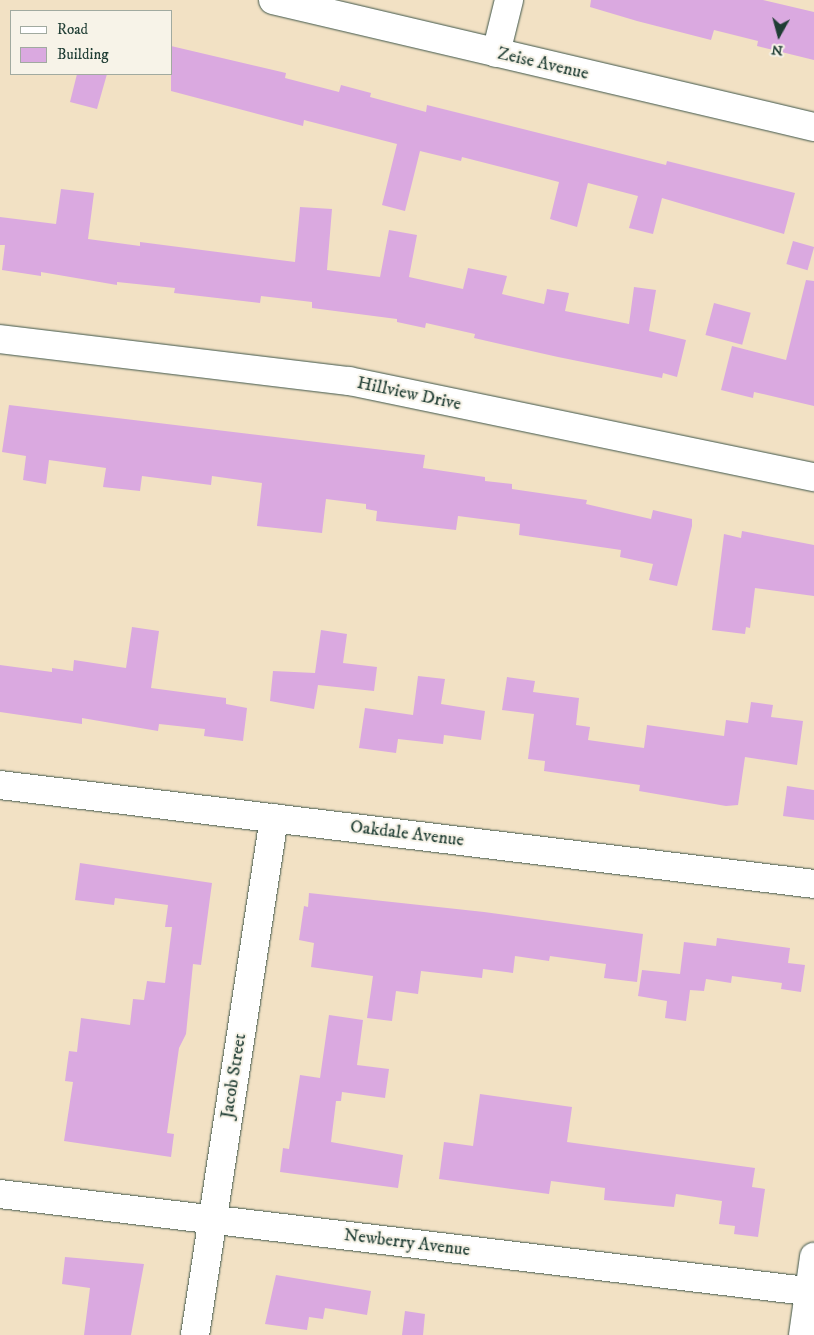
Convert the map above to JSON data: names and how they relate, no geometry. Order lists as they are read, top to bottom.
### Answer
{
  "streets": {
    "street": [
      "Zeise Avenue",
      "Hillview Drive",
      "Oakdale Avenue",
      "Jacob Street",
      "Newberry Avenue"
    ]
  },
  "crossings": [
    ["Oakdale Avenue", "Jacob Street"],
    ["Jacob Street", "Newberry Avenue"]
  ],
  "legend": ["Road", "Building"],
  "north": "bottom"
}
